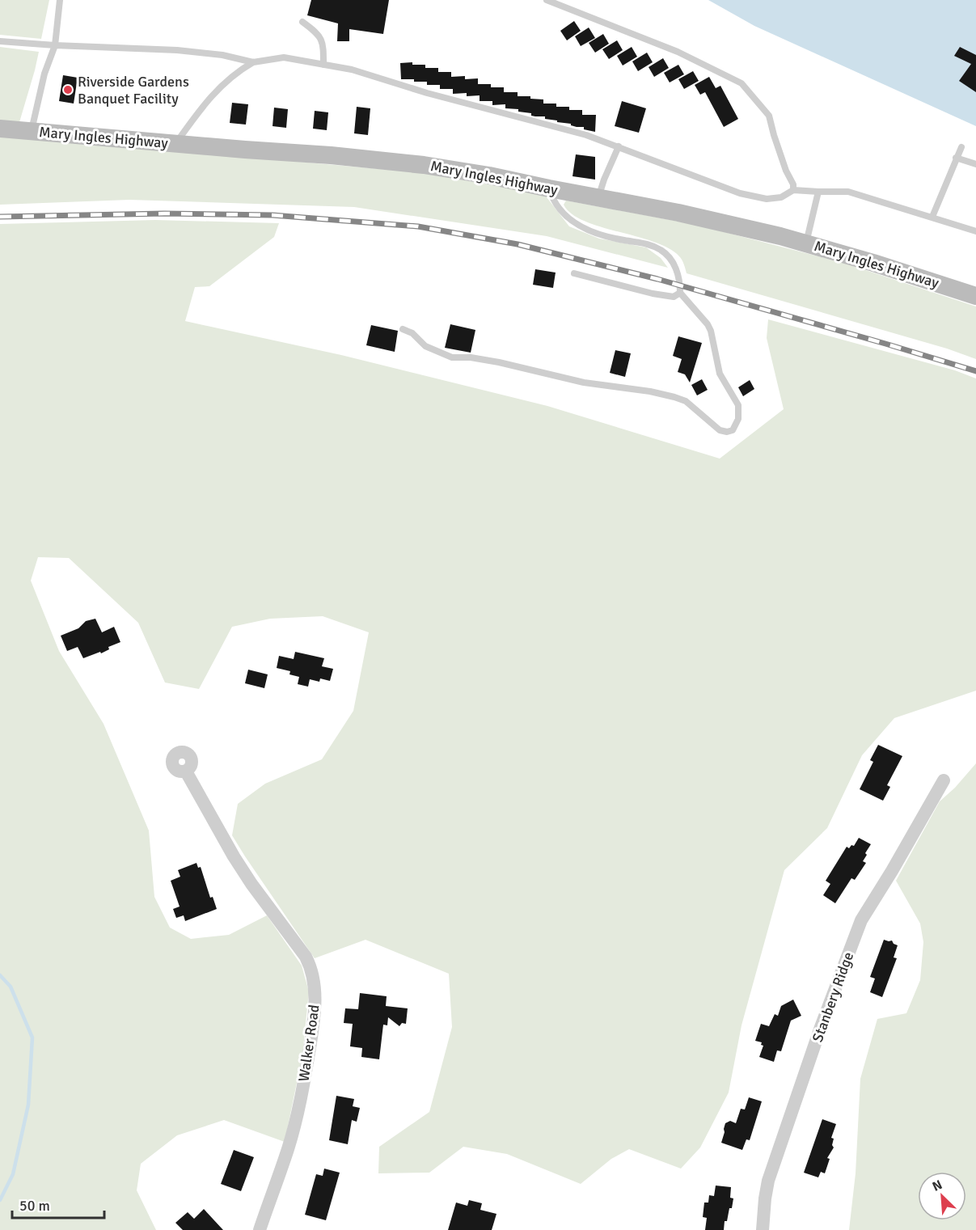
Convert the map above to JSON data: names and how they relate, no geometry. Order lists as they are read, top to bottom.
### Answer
{
  "streets": {
    "street": ["Mary Ingles Highway", "Stanbery Ridge", "Walker Road"]
  },
  "places": ["Riverside Gardens Banquet Facility"],
  "scale_bar": "50 m",
  "north": "top left"
}
